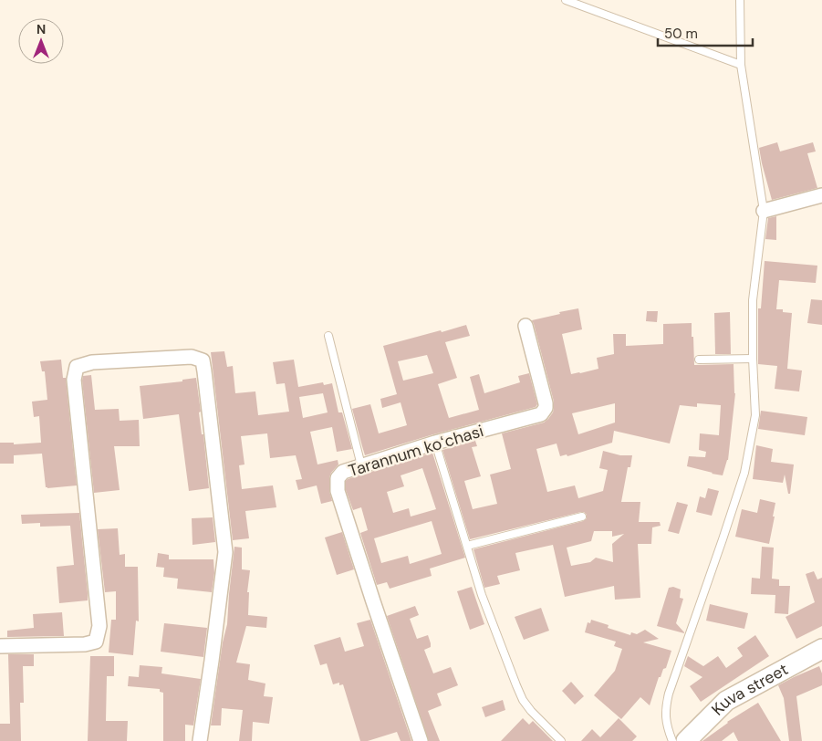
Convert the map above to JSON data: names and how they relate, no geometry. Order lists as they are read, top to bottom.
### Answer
{
  "streets": {
    "main road": ["Kuva street"],
    "street": ["Tarannum koʻchasi"]
  },
  "scale_bar": "50 m",
  "north": "top"
}
